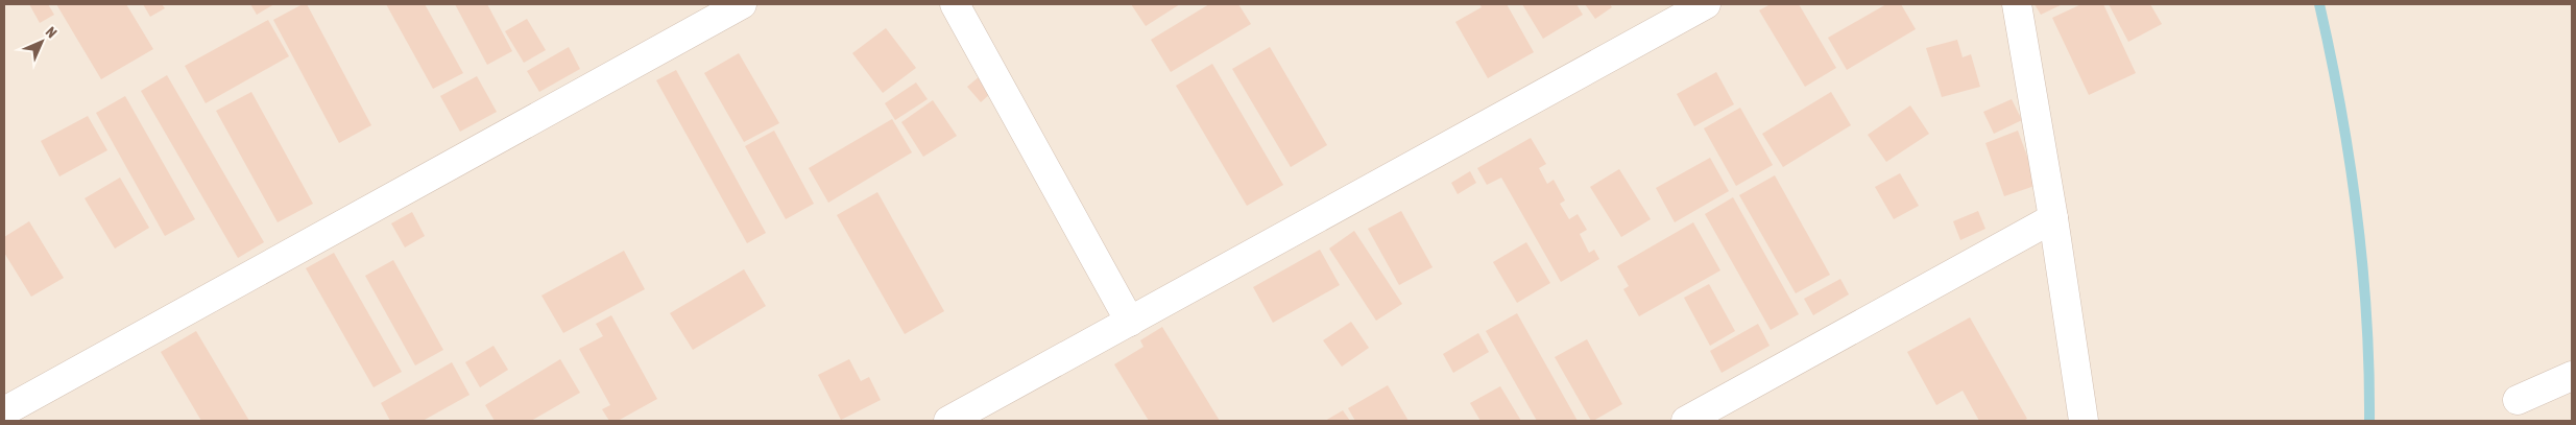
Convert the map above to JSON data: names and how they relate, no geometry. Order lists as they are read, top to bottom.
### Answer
{
  "north": "top right"
}
